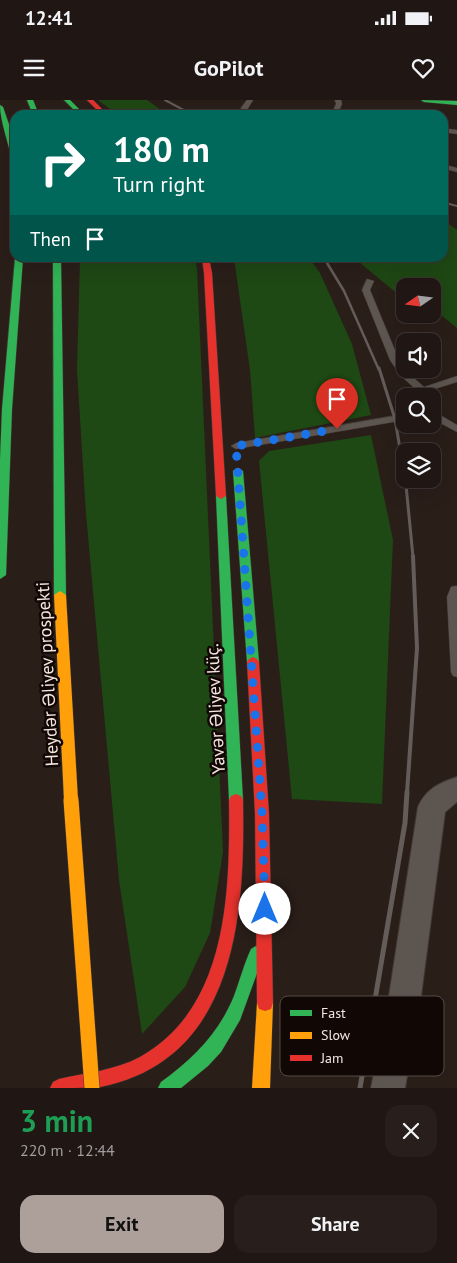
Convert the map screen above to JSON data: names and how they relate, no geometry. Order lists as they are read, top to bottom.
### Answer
{
  "streets": {
    "main road": ["Heydər Əliyev prospekti", "Yavər Əliyev küç."]
  },
  "crossings": [
    ["Heydər Əliyev prospekti", "Yavər Əliyev küç."]
  ],
  "legend": ["Fast", "Slow", "Jam"],
  "north": "left",
  "page": {
    "status": "12:41",
    "header": "GoPilot",
    "turn": ["180 m", "Turn right"],
    "then": "Then",
    "heading": ["3 min", "220 m · 12:44"],
    "buttons": ["Exit", "Share"]
  }
}
